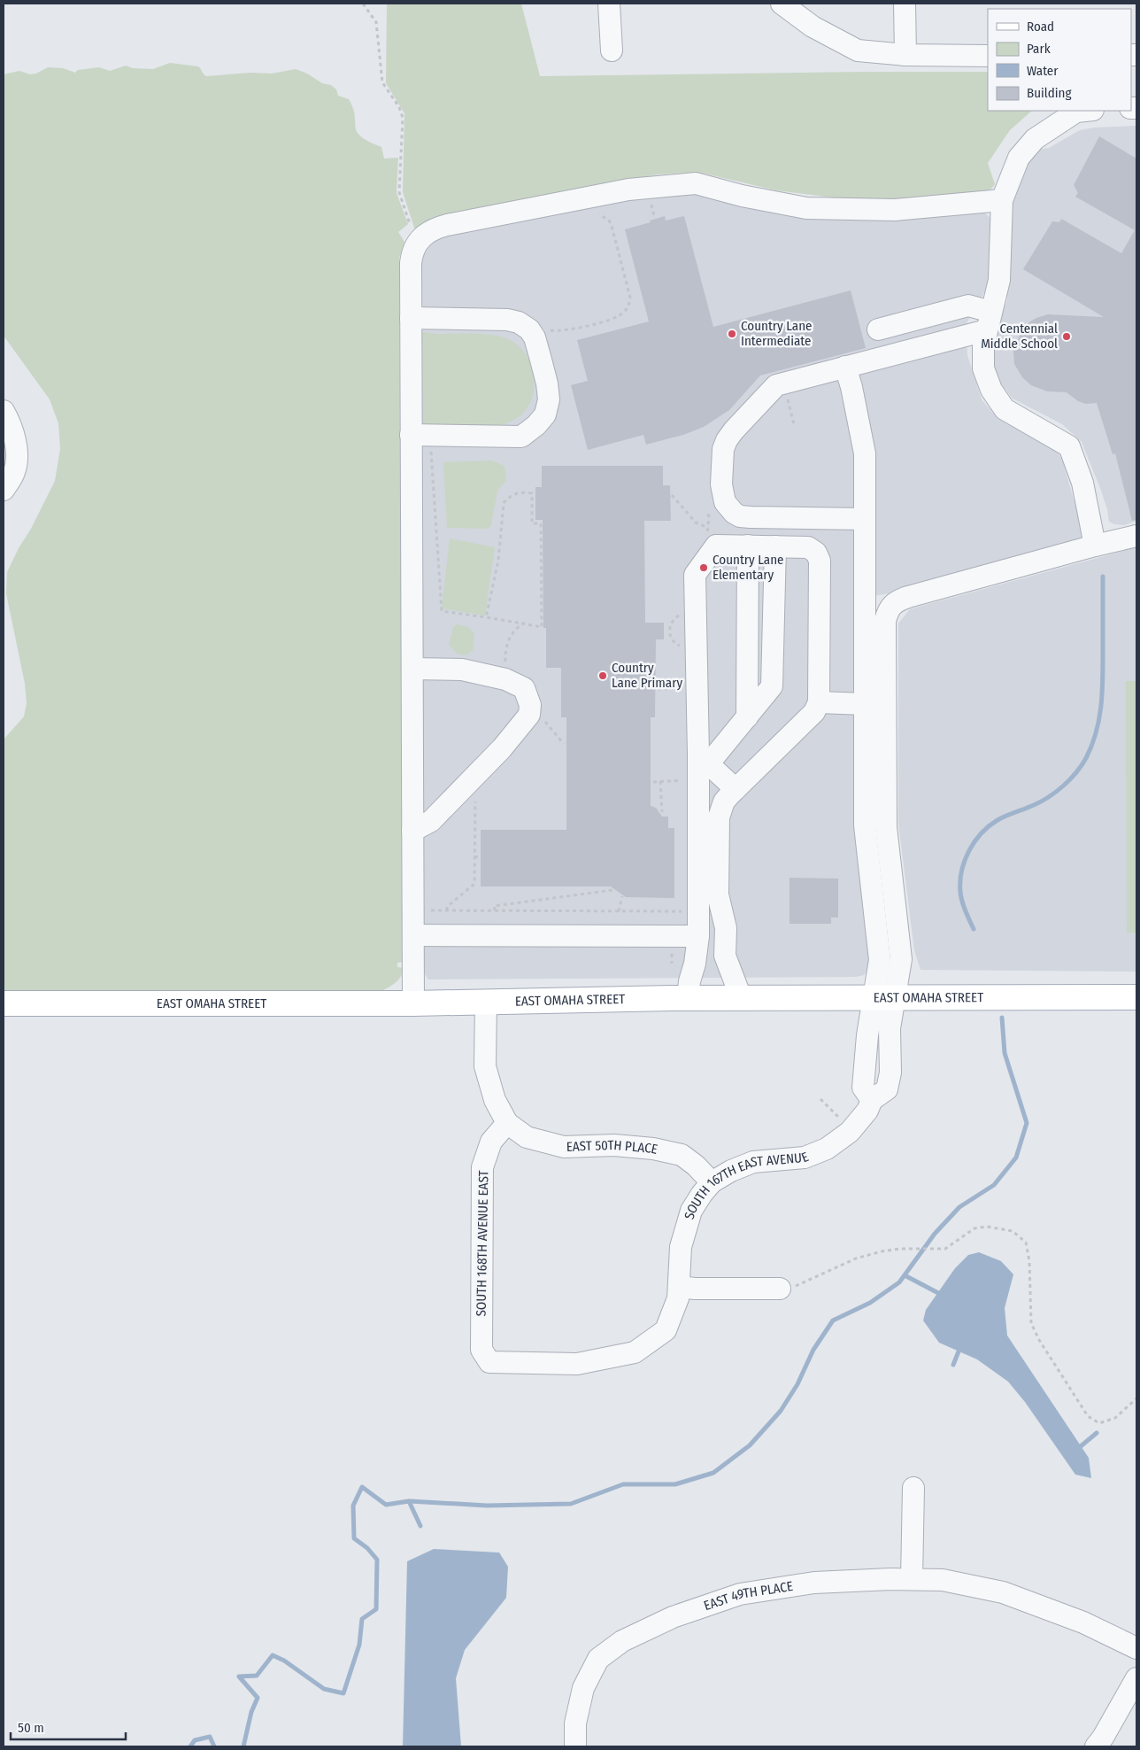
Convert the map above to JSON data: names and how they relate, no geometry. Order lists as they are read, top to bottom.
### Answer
{
  "streets": {
    "main road": ["EAST OMAHA STREET"],
    "street": [
      "EAST 50TH PLACE",
      "SOUTH 167TH EAST AVENUE",
      "SOUTH 168TH AVENUE EAST",
      "EAST 49TH PLACE"
    ]
  },
  "crossings": [
    ["EAST OMAHA STREET", "SOUTH 167TH EAST AVENUE"],
    ["EAST 50TH PLACE", "SOUTH 167TH EAST AVENUE"],
    ["EAST 50TH PLACE", "SOUTH 168TH AVENUE EAST"],
    ["SOUTH 167TH EAST AVENUE", "SOUTH 168TH AVENUE EAST"]
  ],
  "places": [
    "Country Lane Intermediate",
    "Centennial Middle School",
    "Country Lane Elementary",
    "Country Lane Primary"
  ],
  "legend": [
    "Road",
    "Park",
    "Water",
    "Building"
  ],
  "scale_bar": "50 m"
}
